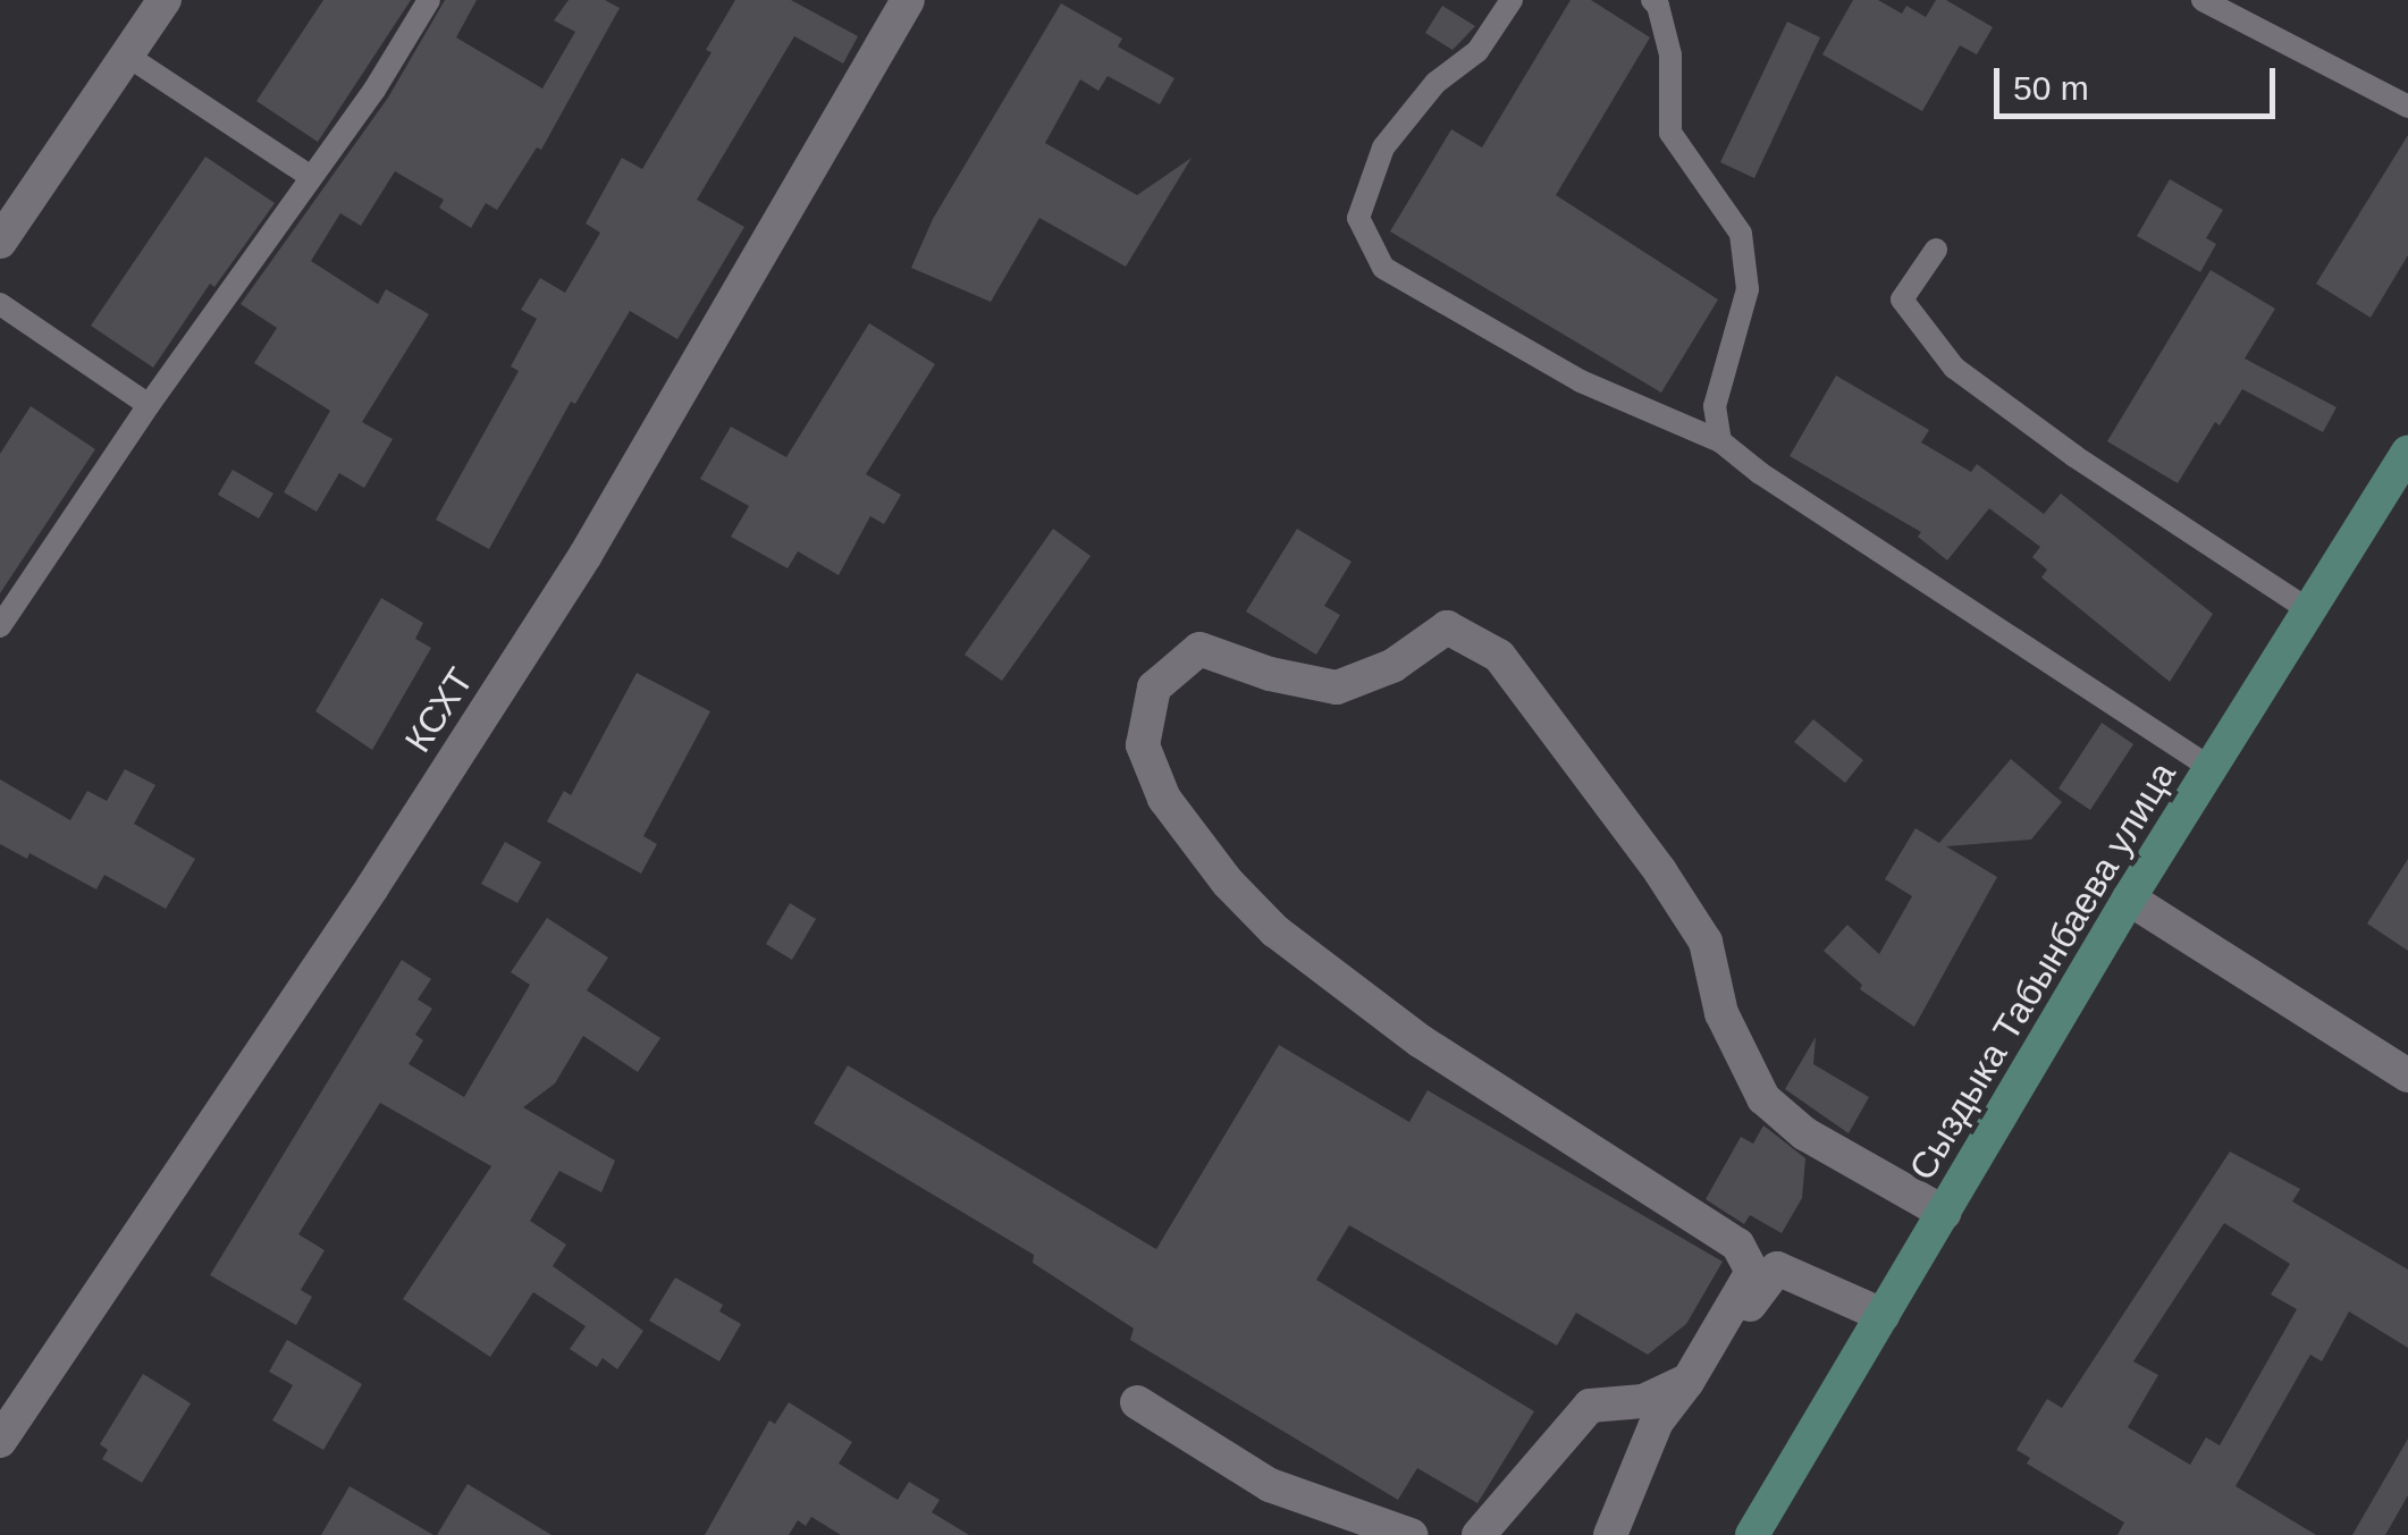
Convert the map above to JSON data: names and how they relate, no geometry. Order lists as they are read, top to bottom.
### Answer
{
  "streets": {
    "street": ["КСХТ", "Сыздыка Табынбаева улица"]
  },
  "scale_bar": "50 m"
}
